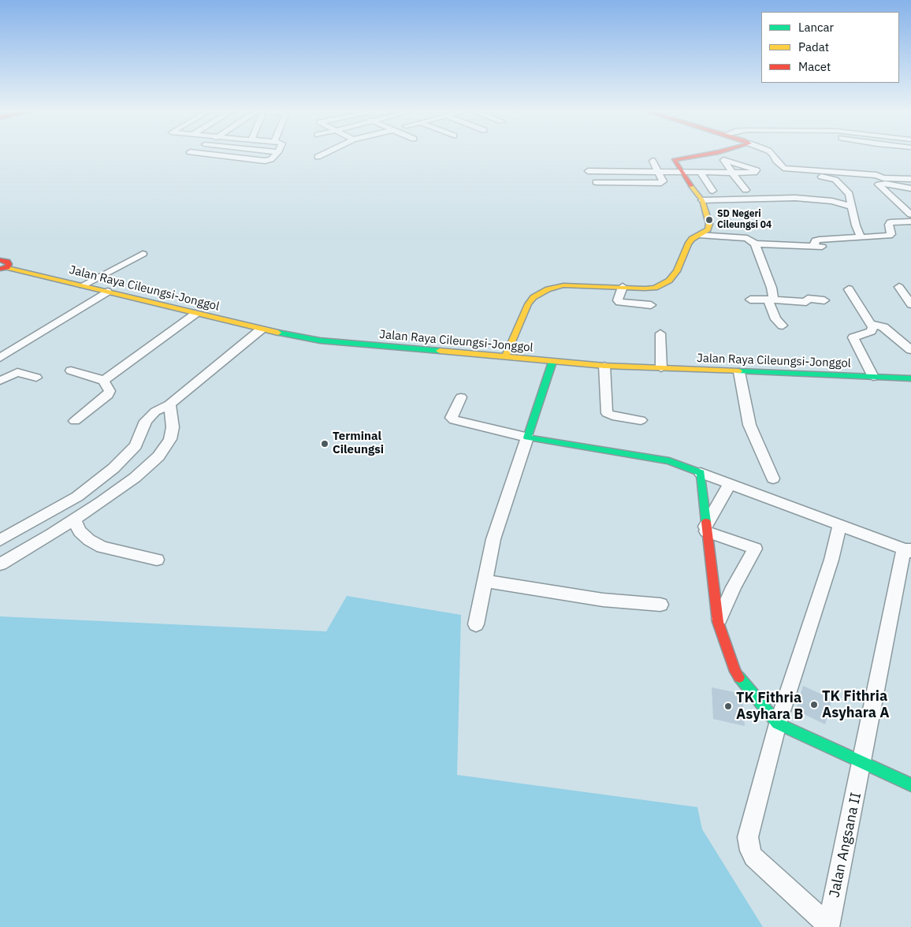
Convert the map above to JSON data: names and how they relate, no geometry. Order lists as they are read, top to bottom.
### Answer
{
  "streets": {
    "main road": ["Jalan Raya Cileungsi-Jonggol"],
    "street": ["Jalan Angsana II"]
  },
  "places": [
    "SD Negeri Cileungsi 04",
    "Terminal Cileungsi",
    "TK Fithria Asyhara A",
    "TK Fithria Asyhara B"
  ],
  "legend": ["Lancar", "Padat", "Macet"]
}
